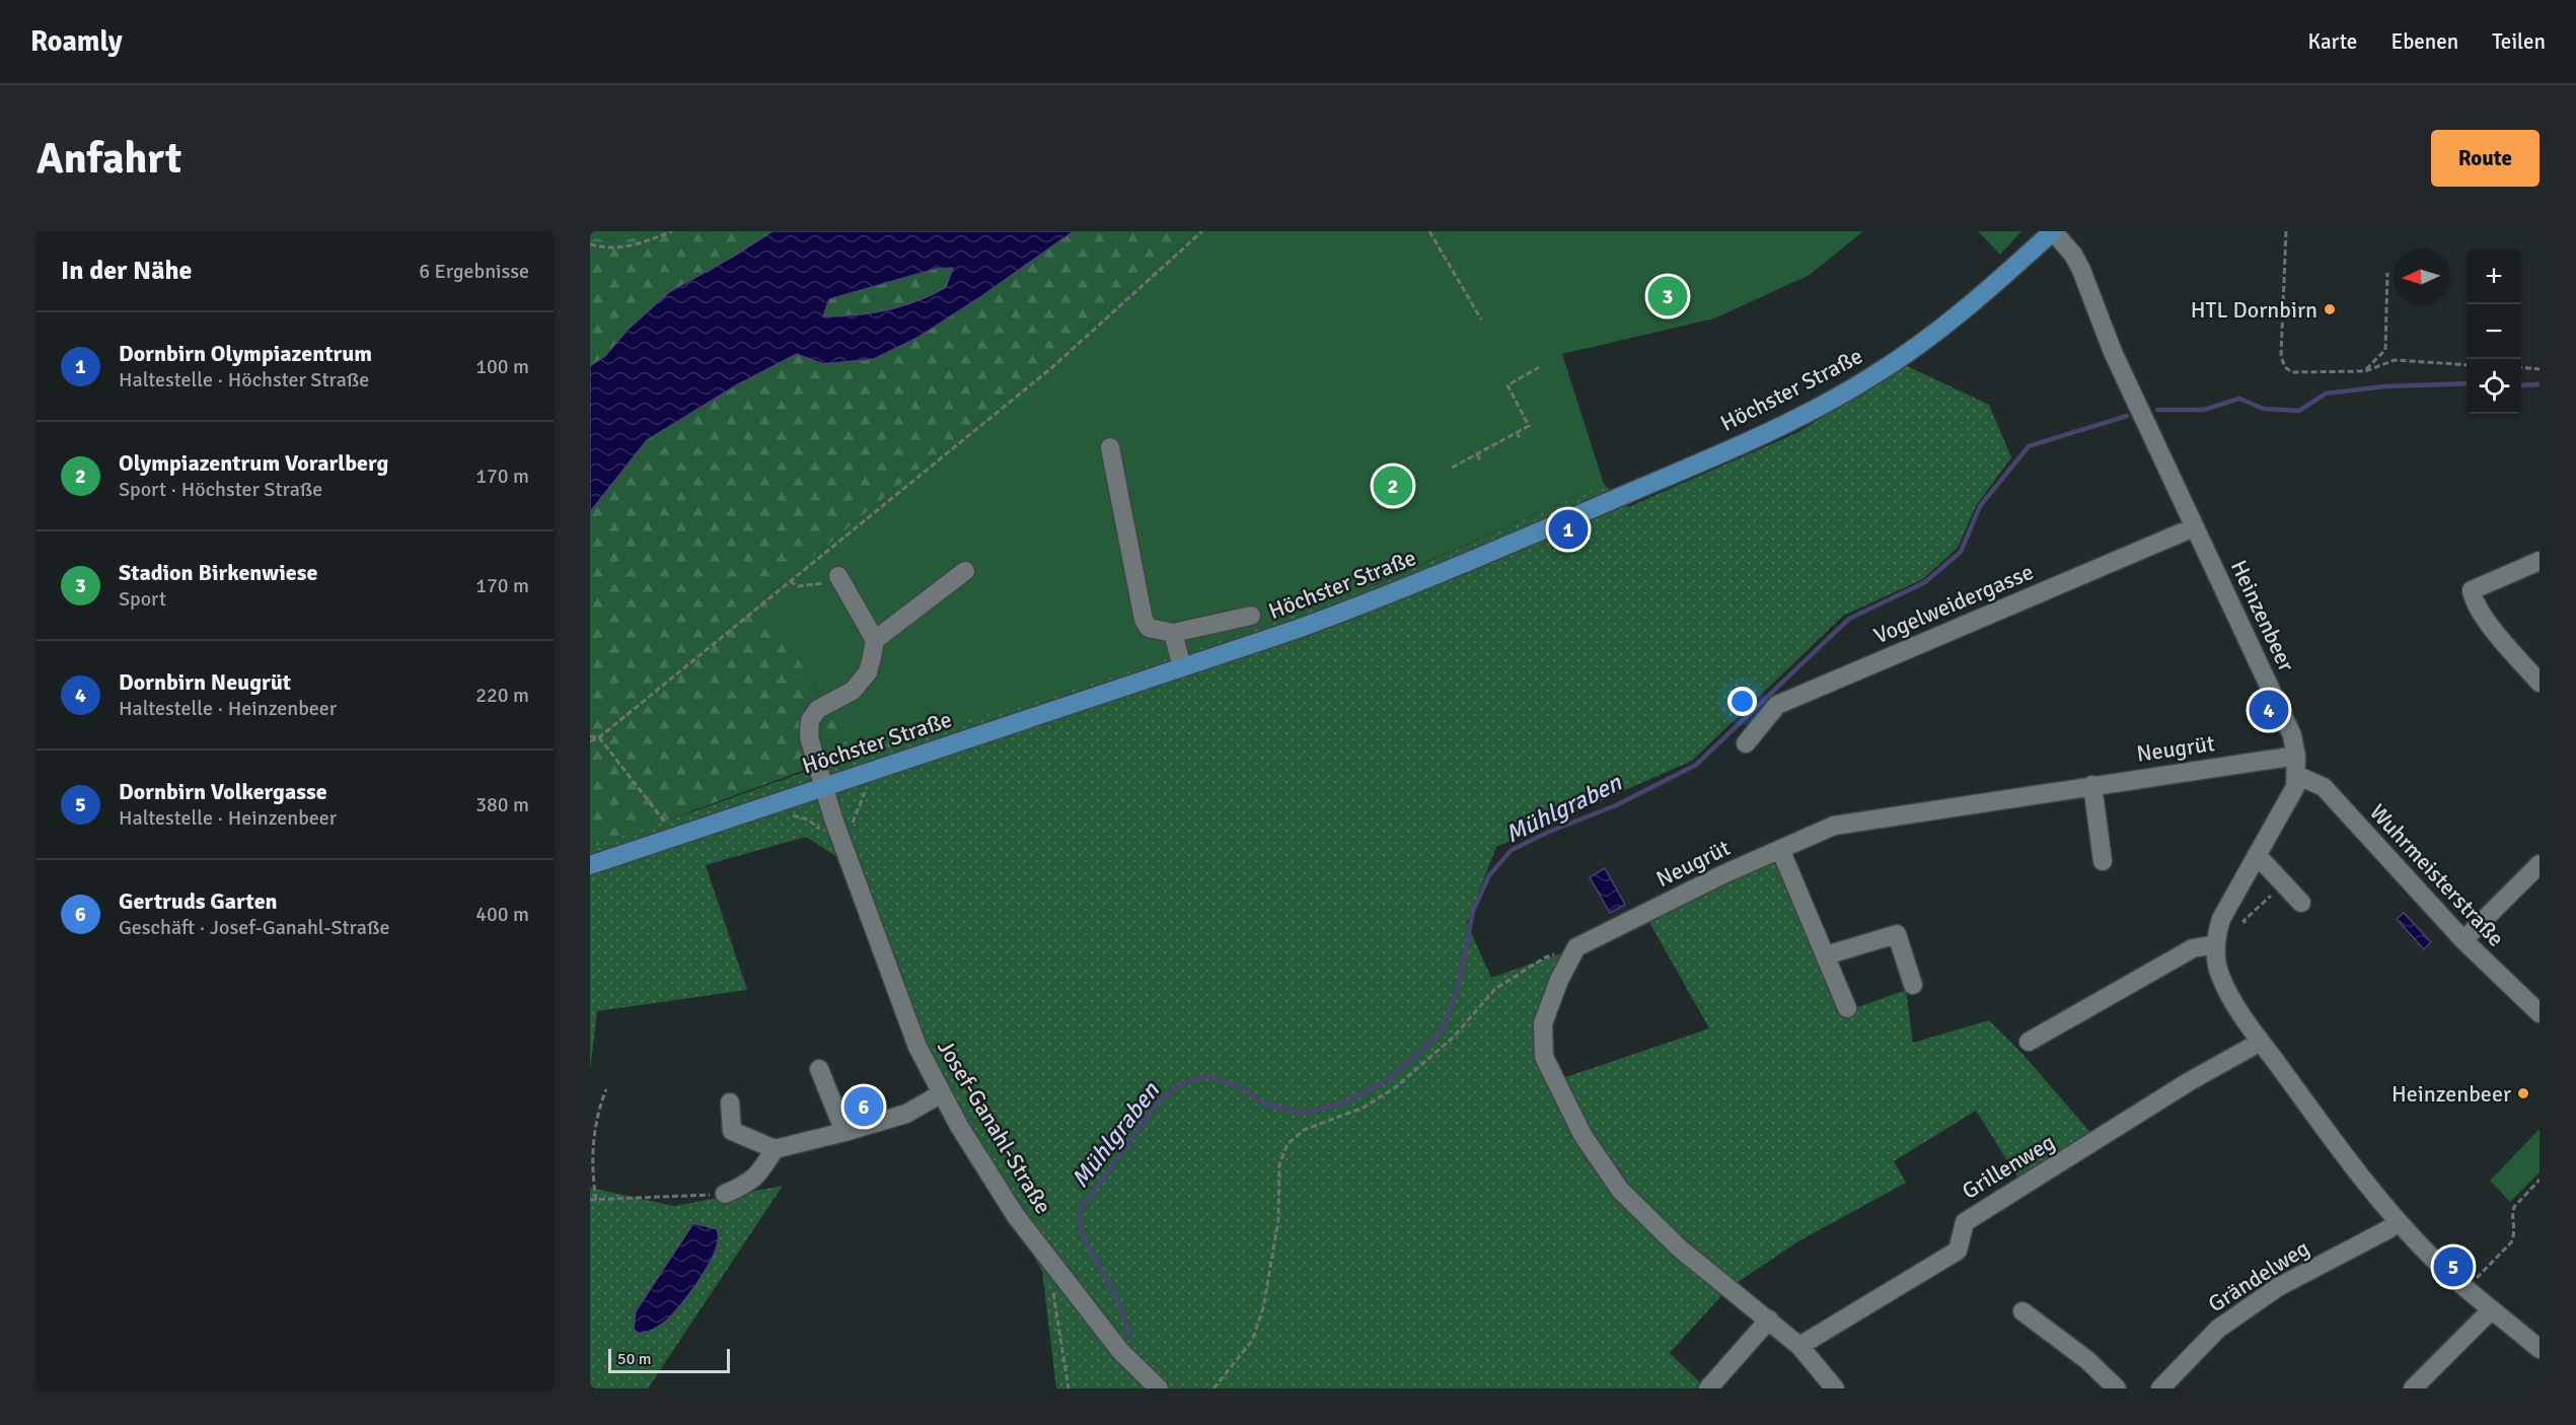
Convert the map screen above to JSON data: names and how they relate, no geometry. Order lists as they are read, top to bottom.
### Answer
{
  "streets": {
    "main road": ["Höchster Straße"],
    "street": [
      "Vogelweidergasse",
      "Heinzenbeer",
      "Neugrüt",
      "Wuhrmeisterstraße",
      "Josef-Ganahl-Straße",
      "Grillenweg",
      "Grändelweg"
    ]
  },
  "crossings": [
    ["Höchster Straße", "Heinzenbeer"],
    ["Höchster Straße", "Josef-Ganahl-Straße"],
    ["Vogelweidergasse", "Heinzenbeer"],
    ["Heinzenbeer", "Neugrüt"],
    ["Heinzenbeer", "Wuhrmeisterstraße"],
    ["Neugrüt", "Wuhrmeisterstraße"]
  ],
  "water": ["Mühlgraben"],
  "places": ["HTL Dornbirn", "Heinzenbeer"],
  "scale_bar": "50 m",
  "north": "left",
  "page": {
    "header": "Roamly",
    "nav": ["Karte", "Ebenen", "Teilen"],
    "buttons": "Route",
    "title": "Anfahrt",
    "heading": ["In der Nähe", "6 Ergebnisse"],
    "map_buttons": ["+", "−"],
    "pins": [
      "3",
      "2",
      "1",
      "4",
      "6",
      "5"
    ],
    "list": [
      {
        "mark": "1",
        "name": "Dornbirn Olympiazentrum",
        "note": "Haltestelle · Höchster Straße",
        "value": "100 m"
      },
      {
        "mark": "2",
        "name": "Olympiazentrum Vorarlberg",
        "note": "Sport · Höchster Straße",
        "value": "170 m"
      },
      {
        "mark": "3",
        "name": "Stadion Birkenwiese",
        "note": "Sport",
        "value": "170 m"
      },
      {
        "mark": "4",
        "name": "Dornbirn Neugrüt",
        "note": "Haltestelle · Heinzenbeer",
        "value": "220 m"
      },
      {
        "mark": "5",
        "name": "Dornbirn Volkergasse",
        "note": "Haltestelle · Heinzenbeer",
        "value": "380 m"
      },
      {
        "mark": "6",
        "name": "Gertruds Garten",
        "note": "Geschäft · Josef-Ganahl-Straße",
        "value": "400 m"
      }
    ],
    "scale": "50 m"
  }
}
